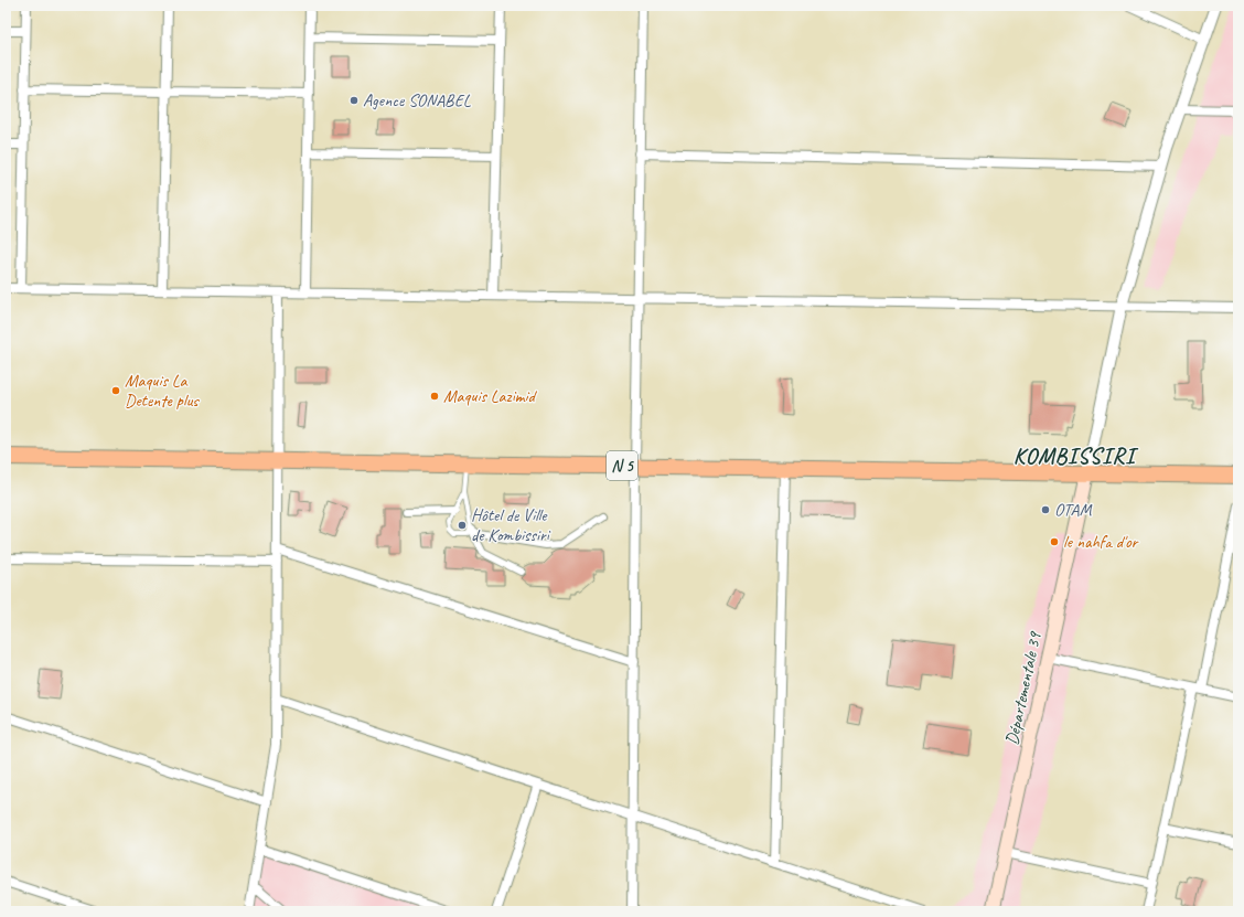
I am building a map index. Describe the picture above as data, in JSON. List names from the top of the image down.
{
  "streets": {
    "highway": ["N 5"],
    "main road": ["Départementale 39"]
  },
  "crossings": [
    ["N 5", "Départementale 39"]
  ],
  "districts": ["KOMBISSIRI"],
  "places": [
    "Agence SONABEL",
    "Maquis La Detente plus",
    "Maquis Lazimid",
    "OTAM",
    "Hôtel de Ville de Kombissiri",
    "le nahfa d'or"
  ]
}
